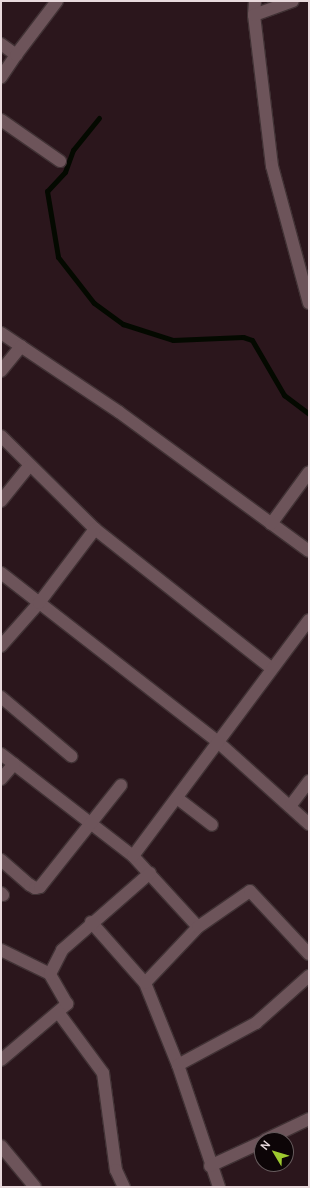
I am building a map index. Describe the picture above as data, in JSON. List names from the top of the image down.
{
  "north": "top left"
}
